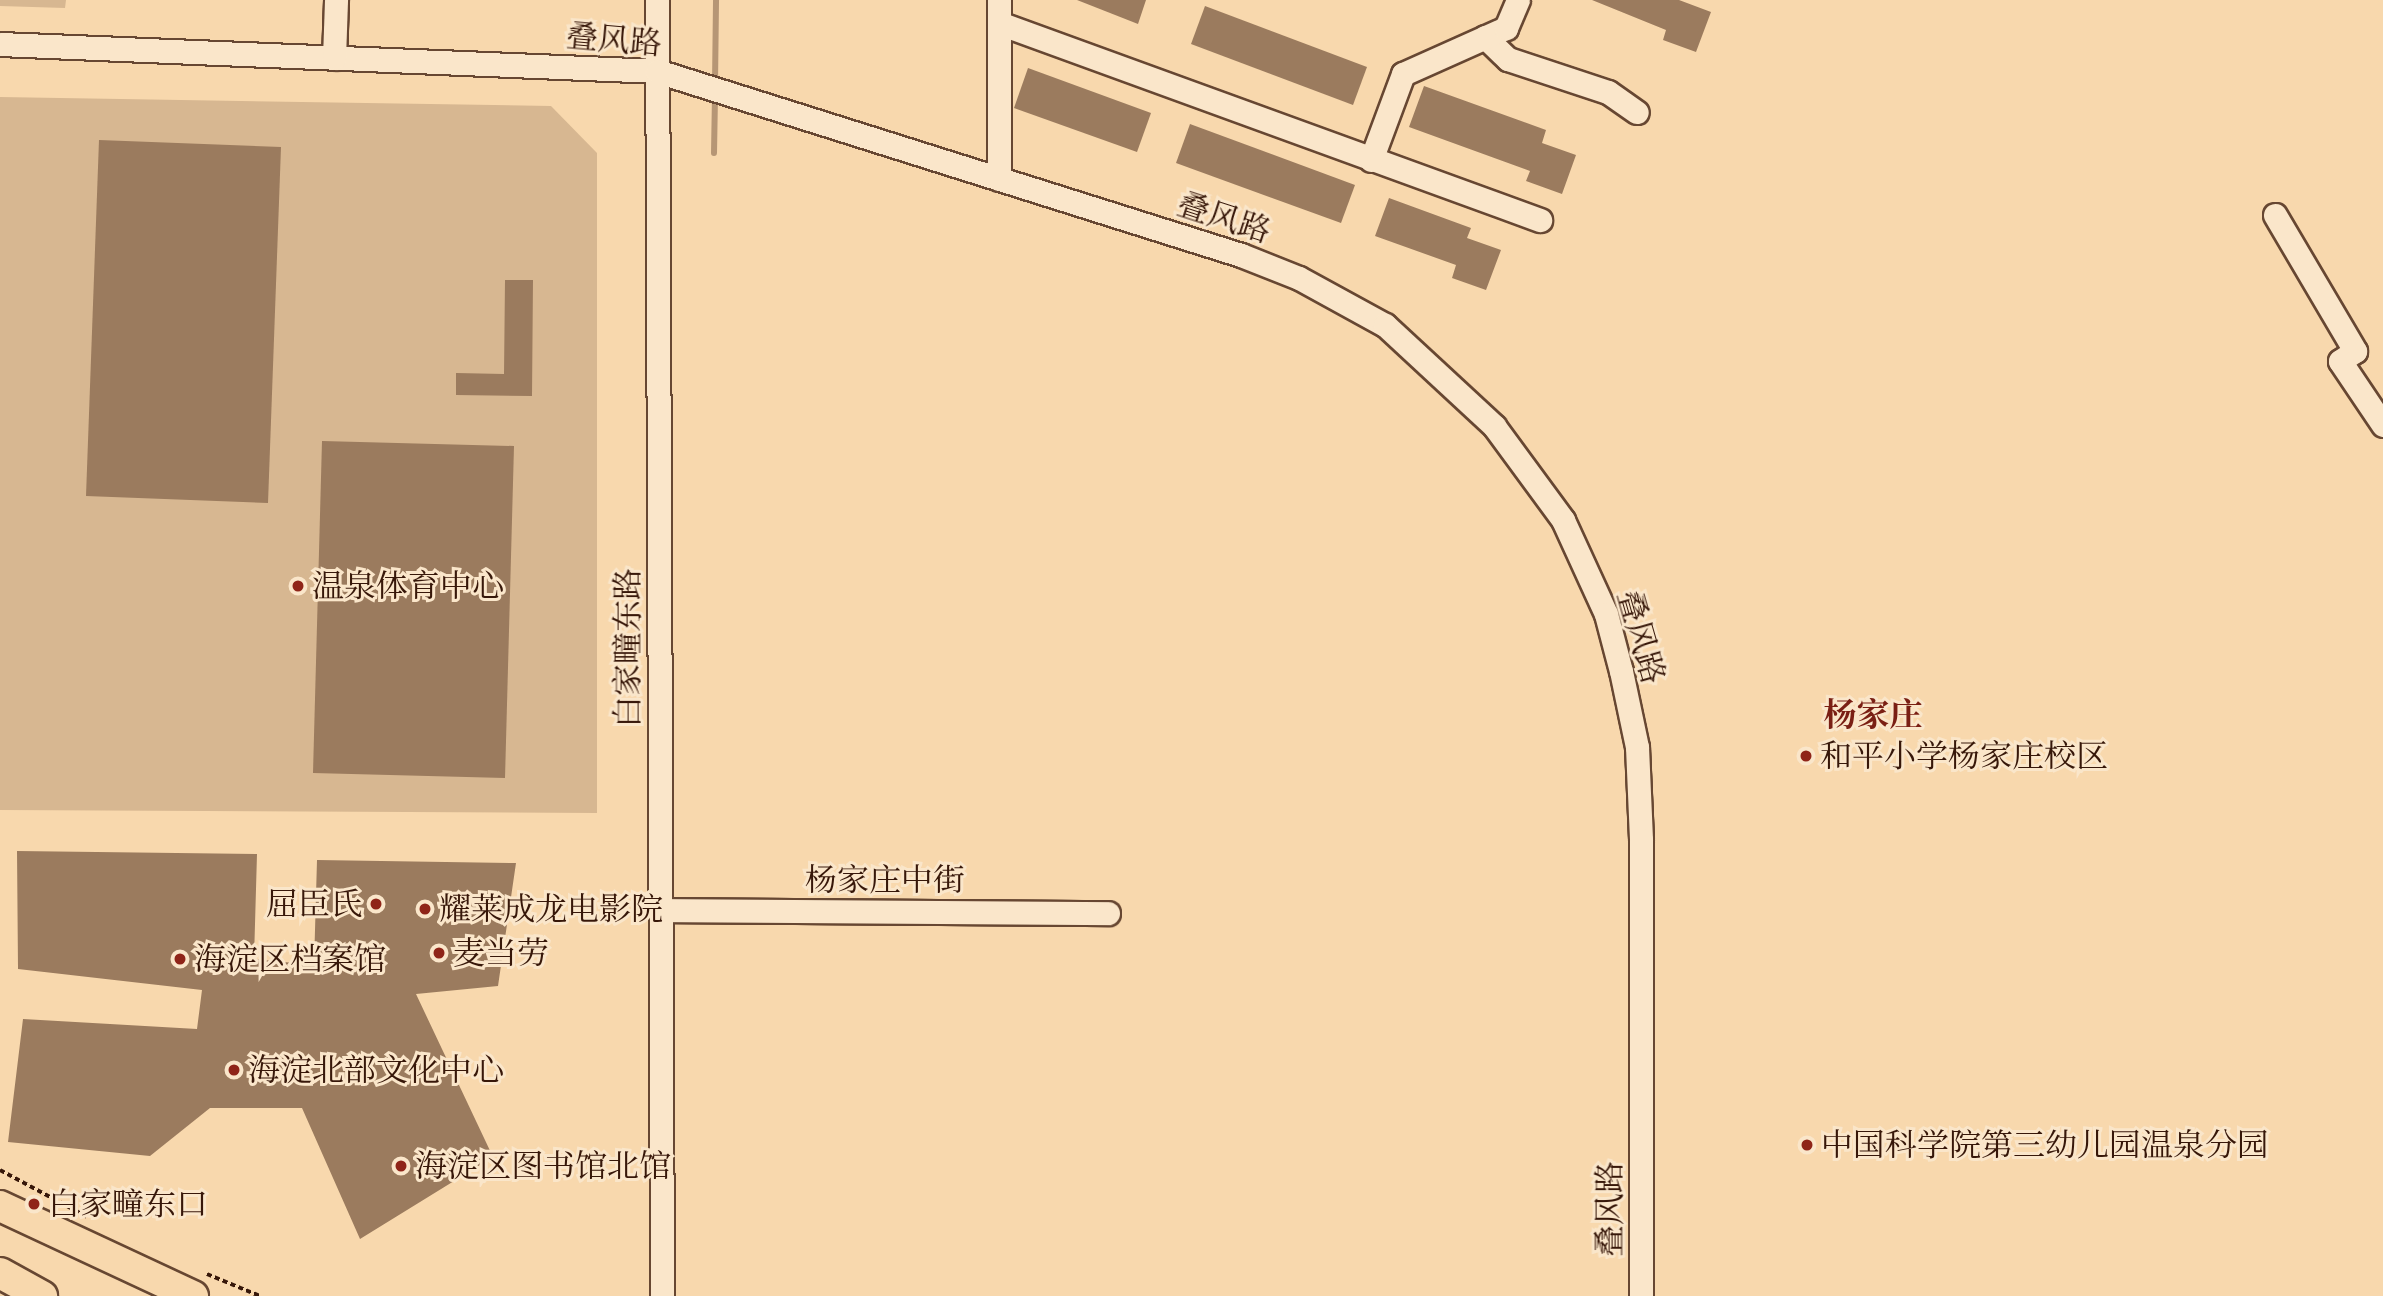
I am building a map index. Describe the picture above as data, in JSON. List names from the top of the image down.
{
  "streets": {
    "street": ["叠风路", "白家疃东路", "杨家庄中街"]
  },
  "crossings": [
    ["叠风路", "白家疃东路"],
    ["白家疃东路", "杨家庄中街"]
  ],
  "districts": ["杨家庄"],
  "places": [
    "温泉体育中心",
    "和平小学杨家庄校区",
    "屈臣氏",
    "耀莱成龙电影院",
    "麦当劳",
    "海淀区档案馆",
    "海淀北部文化中心",
    "中国科学院第三幼儿园温泉分园",
    "海淀区图书馆北馆",
    "白家疃东口"
  ]
}
